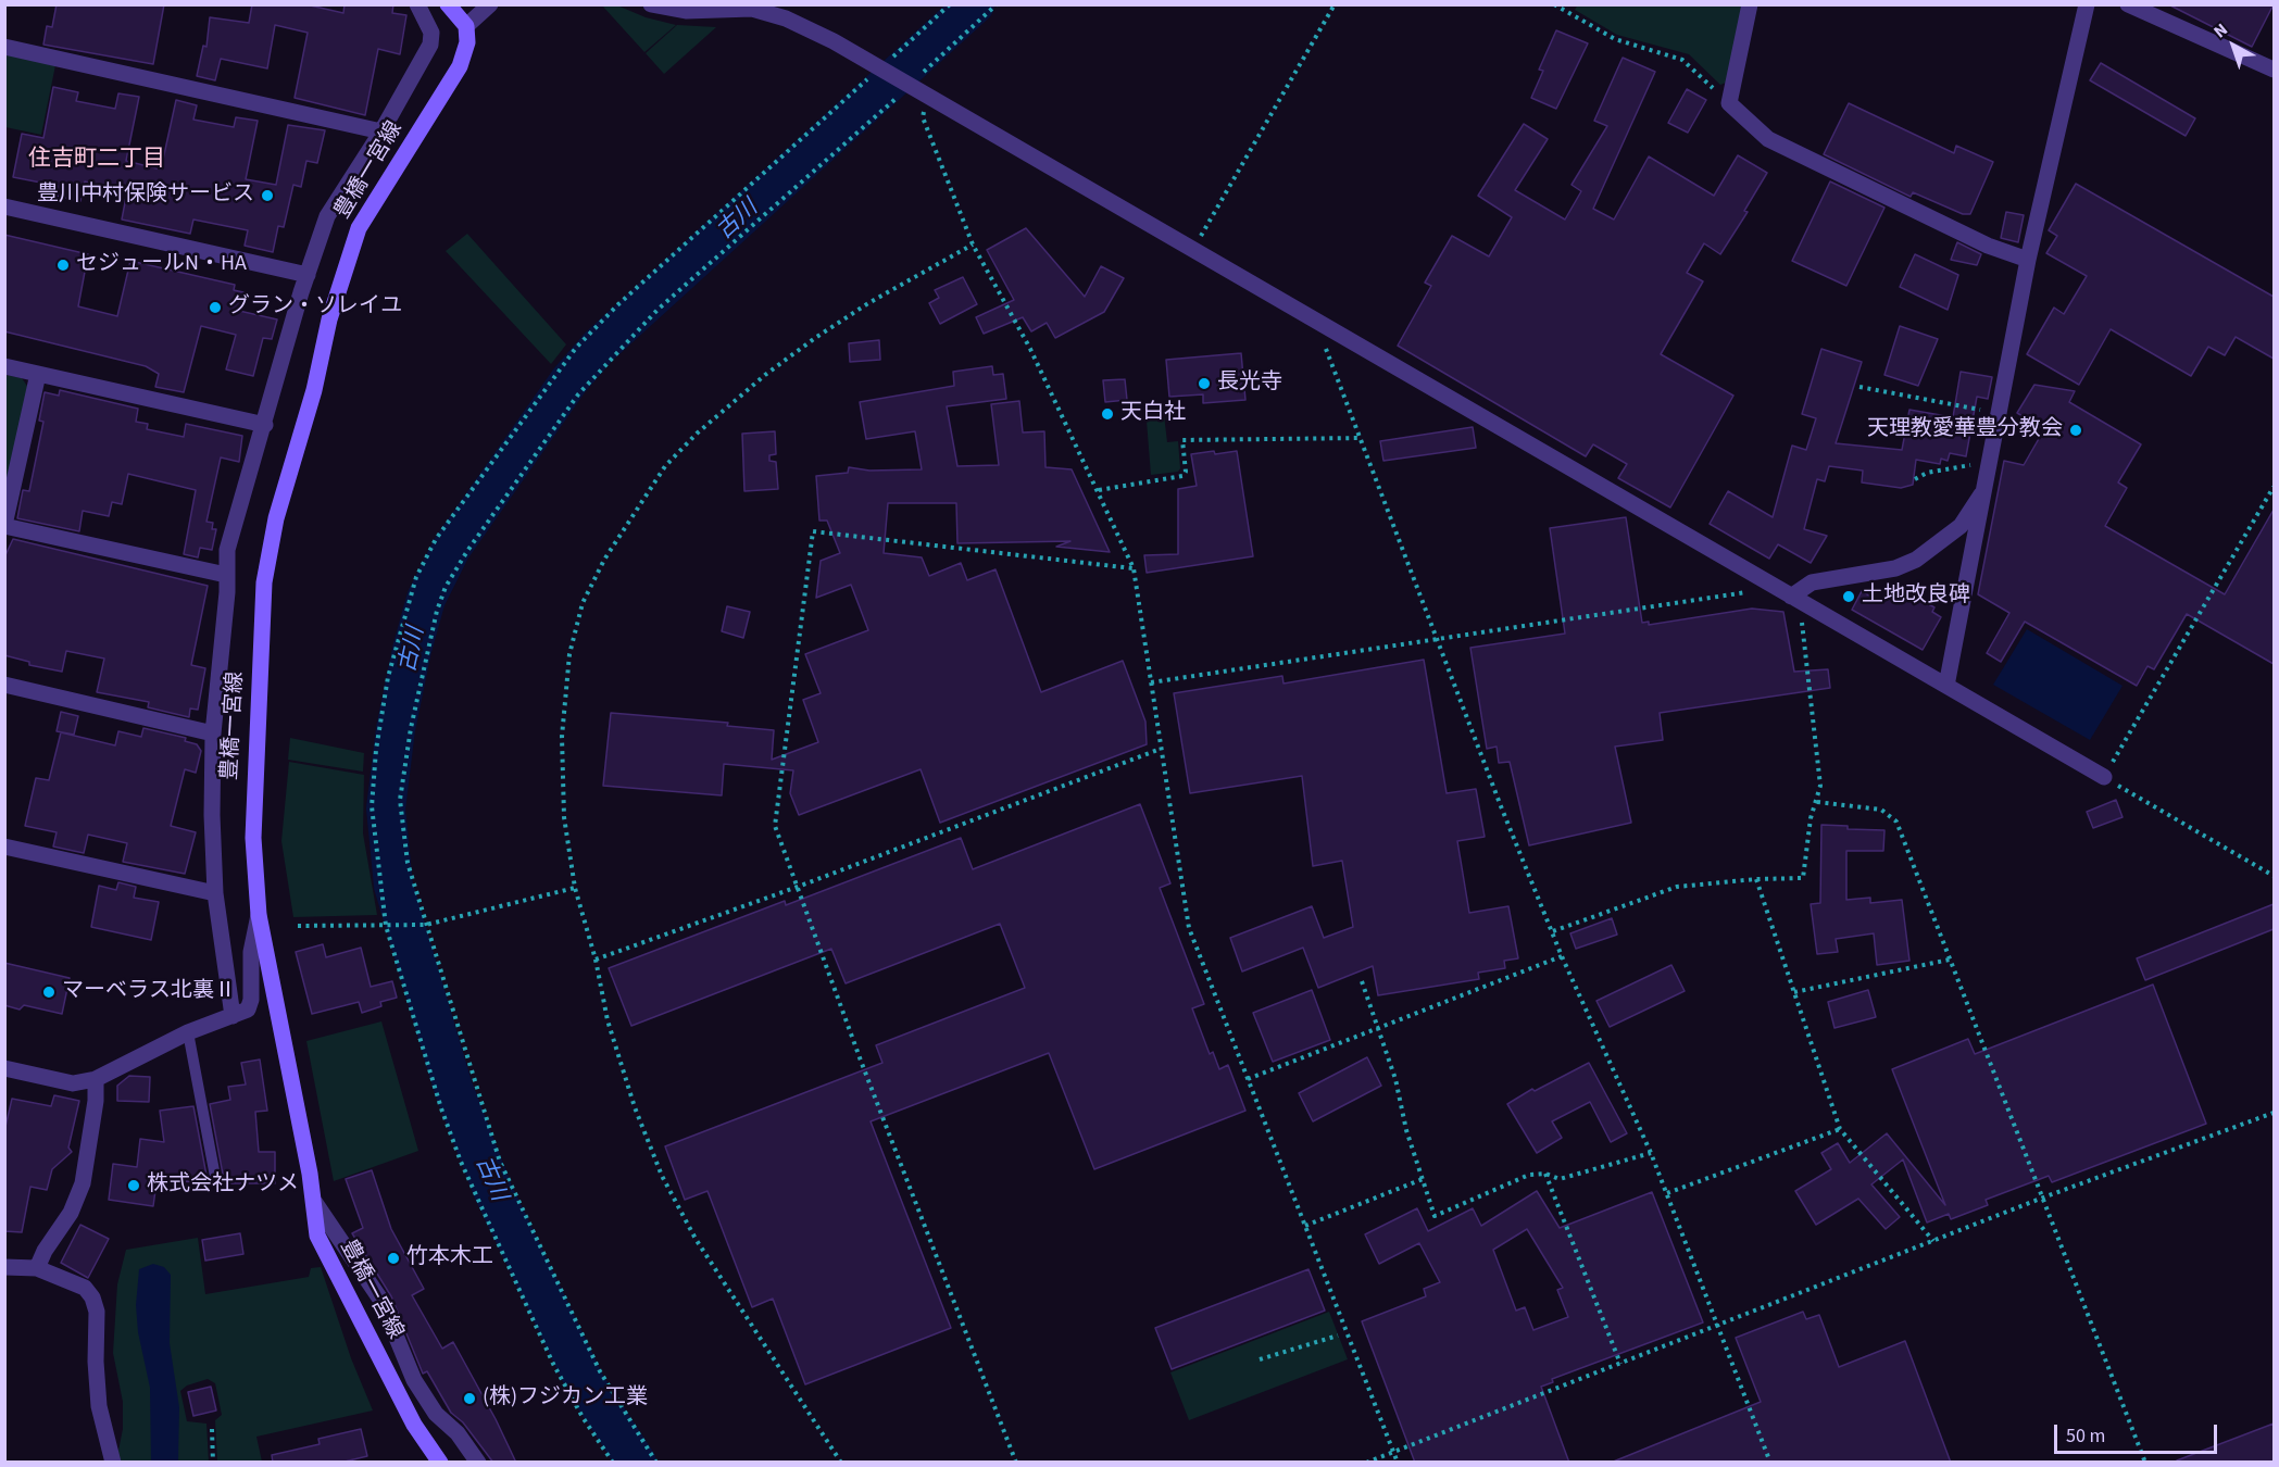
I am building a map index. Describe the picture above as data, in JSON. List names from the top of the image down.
{
  "streets": {
    "main road": ["豊橋一宮線"]
  },
  "districts": ["住吉町二丁目"],
  "water": ["古川"],
  "places": [
    "豊川中村保険サービス",
    "セジュールN・HA",
    "グラン・ソレイユ",
    "長光寺",
    "天白社",
    "天理教愛華豊分教会",
    "土地改良碑",
    "マーベラス北裏Ⅱ",
    "株式会社ナツメ",
    "竹本木工",
    "(株)フジカン工業"
  ],
  "scale_bar": "50 m",
  "north": "top left"
}
